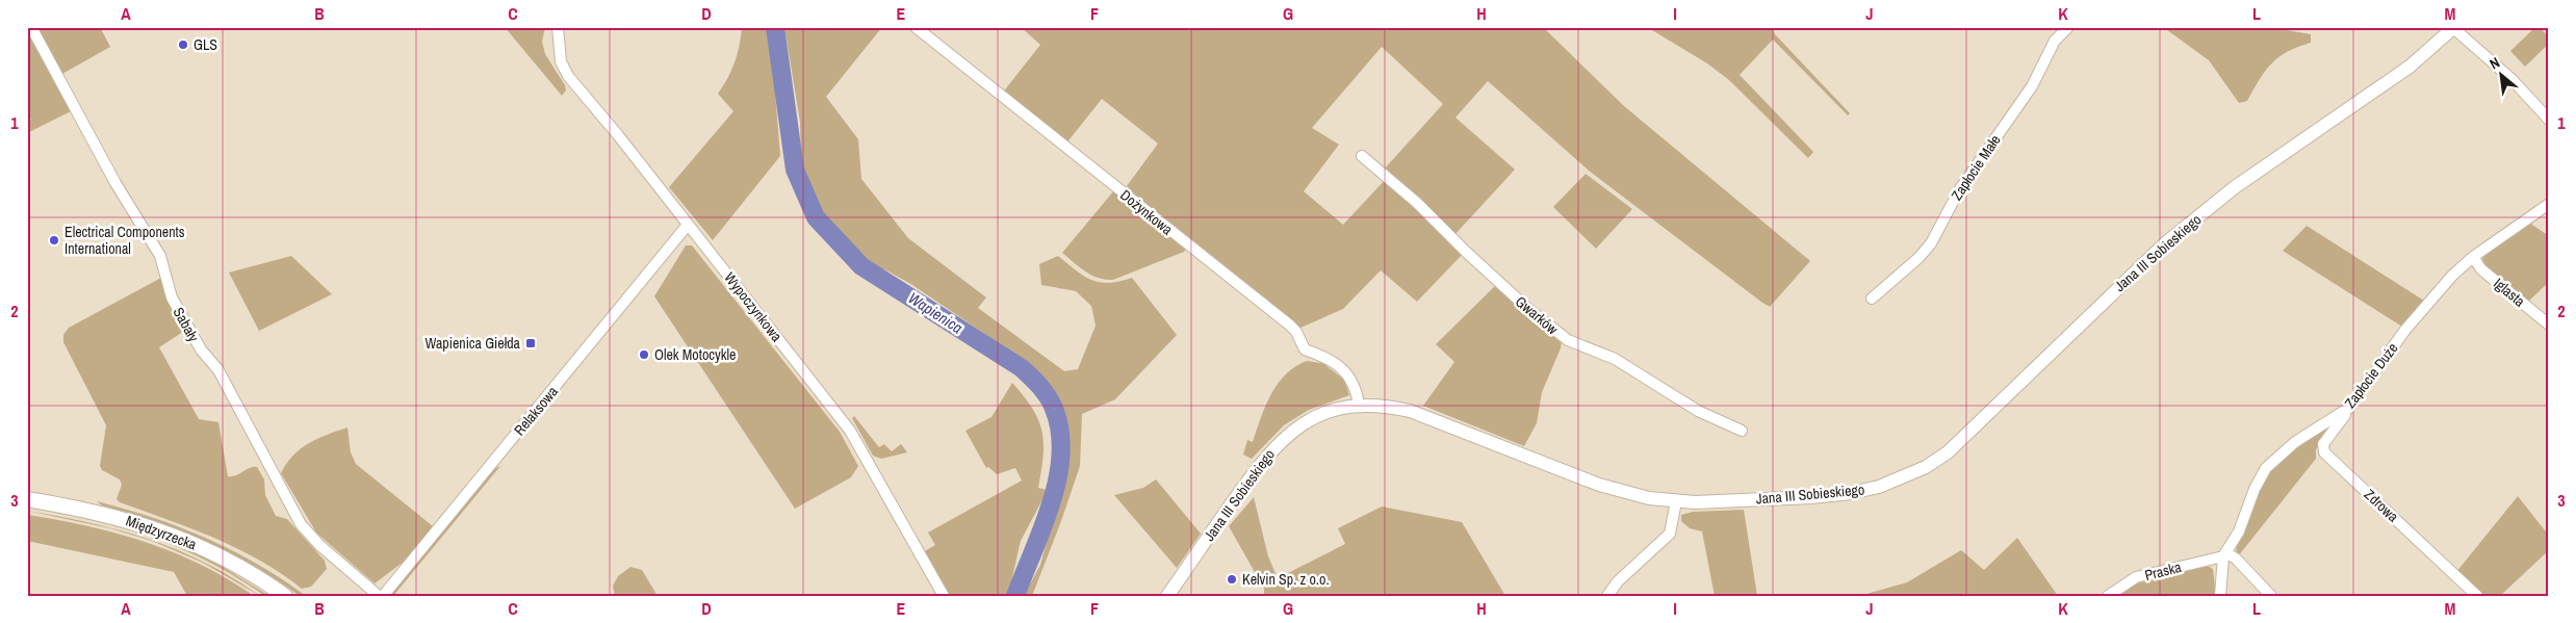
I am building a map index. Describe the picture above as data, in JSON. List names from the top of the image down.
{
  "streets": {
    "main road": ["Międzyrzecka"],
    "street": [
      "Zapłocie Małe",
      "Dożynkowa",
      "Jana III Sobieskiego",
      "Iglasta",
      "Wypoczynkowa",
      "Gwarków",
      "Sabały",
      "Zapłocie Duże",
      "Relaksowa",
      "Zdrowa",
      "Praska"
    ]
  },
  "crossings": [
    ["Dożynkowa", "Jana III Sobieskiego"],
    ["Iglasta", "Zapłocie Duże"],
    ["Wypoczynkowa", "Relaksowa"],
    ["Zapłocie Duże", "Zdrowa"],
    ["Zapłocie Duże", "Praska"]
  ],
  "water": ["Wapienica"],
  "places": {
    "other": [
      "GLS",
      "Electrical Components International",
      "Olek Motocykle",
      "Kelvin Sp. z o.o."
    ],
    "transit": ["Wapienica Giełda"]
  },
  "north": "top left",
  "grid": {
    "columns": [
      "A",
      "B",
      "C",
      "D",
      "E",
      "F",
      "G",
      "H",
      "I",
      "J",
      "K",
      "L",
      "M"
    ],
    "rows": ["1", "2", "3"]
  }
}
